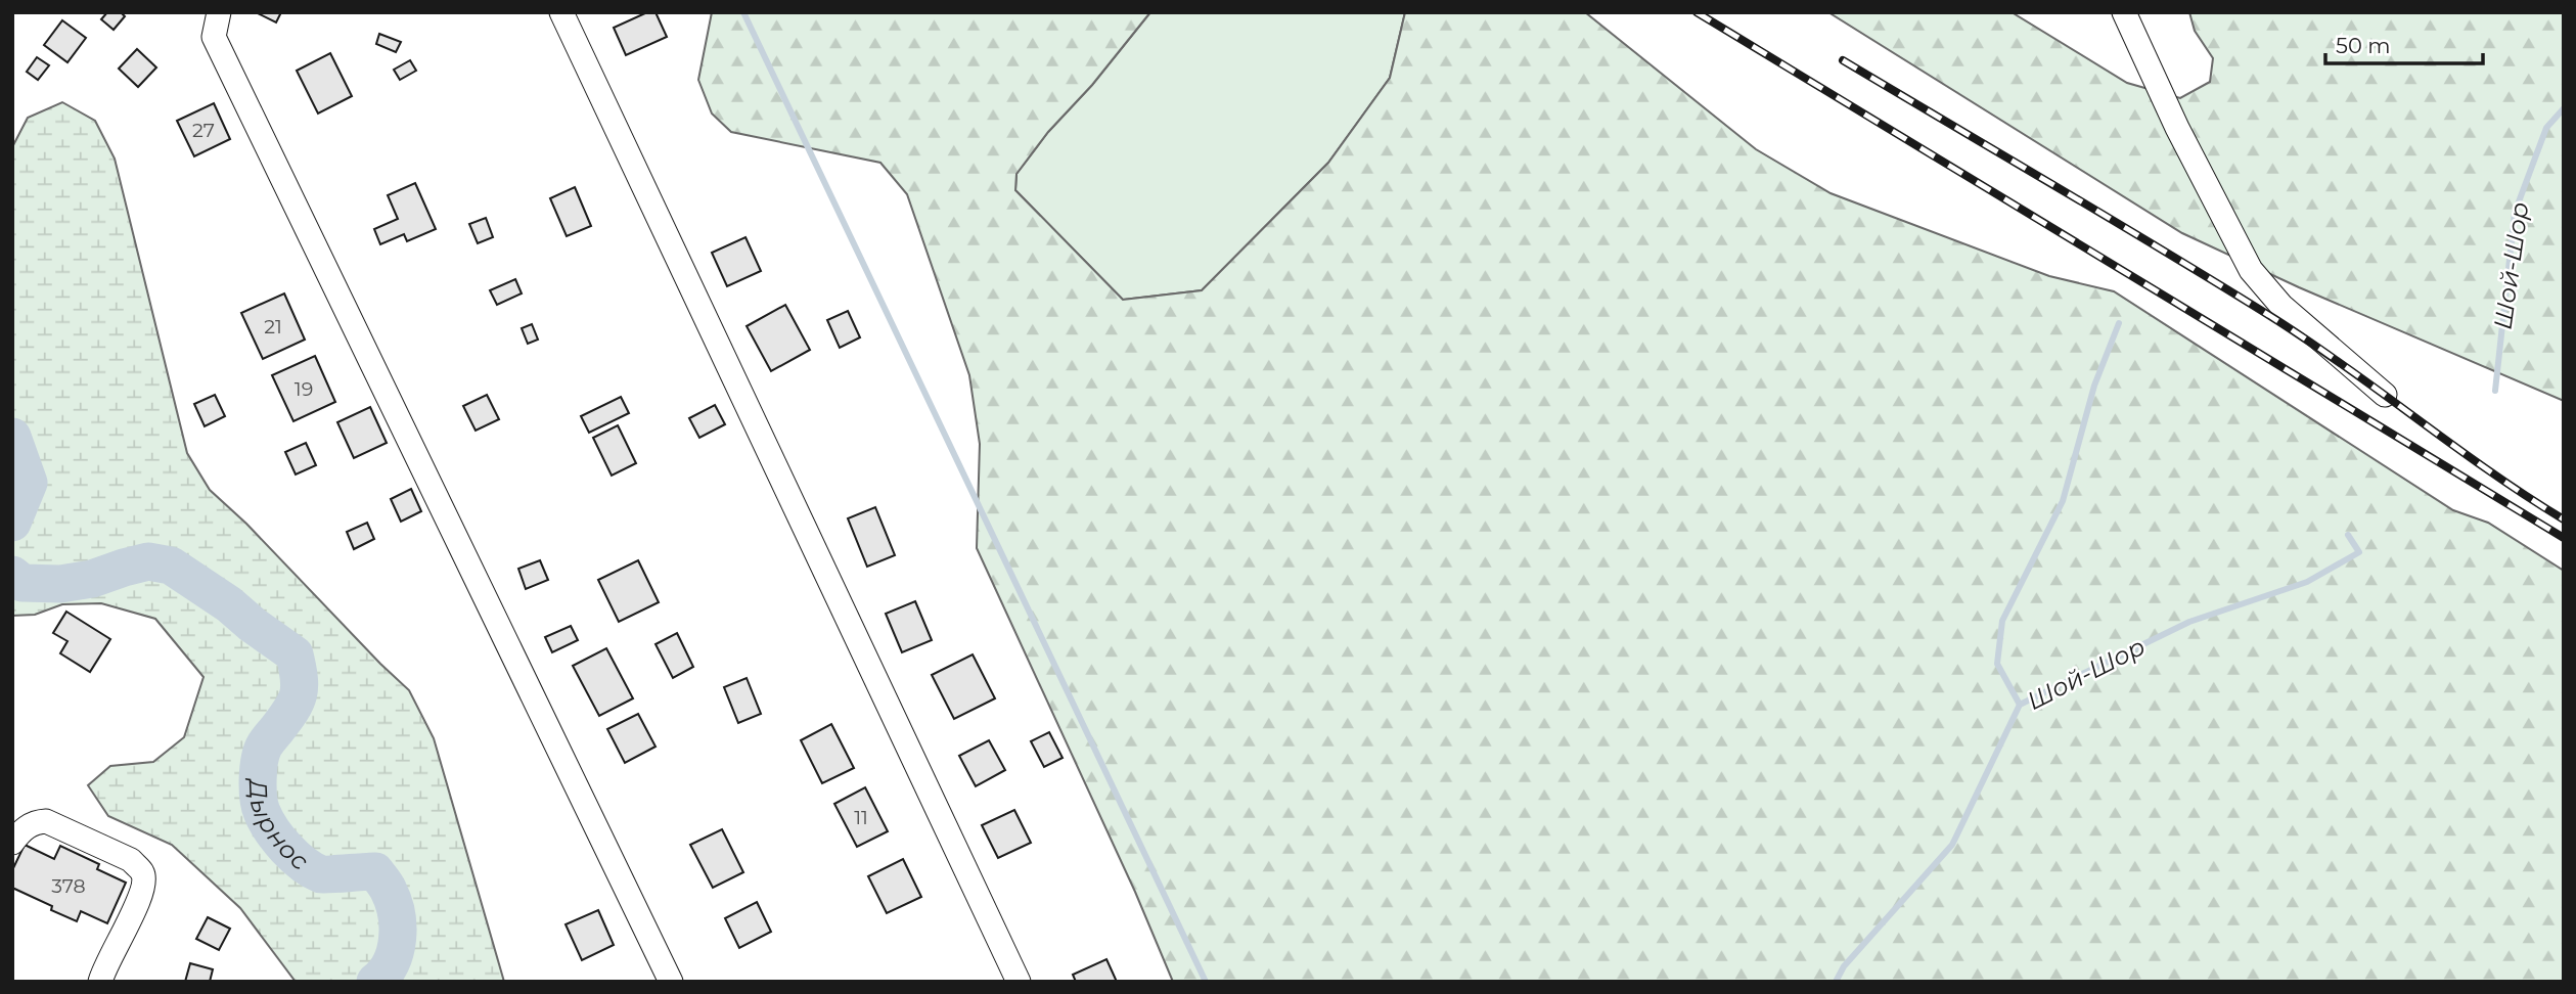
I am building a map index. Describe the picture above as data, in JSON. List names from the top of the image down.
{
  "water": ["Шой-Шор", "Дырнос"],
  "house_numbers": [
    "27",
    "21",
    "19",
    "11",
    "378"
  ],
  "scale_bar": "50 m"
}
